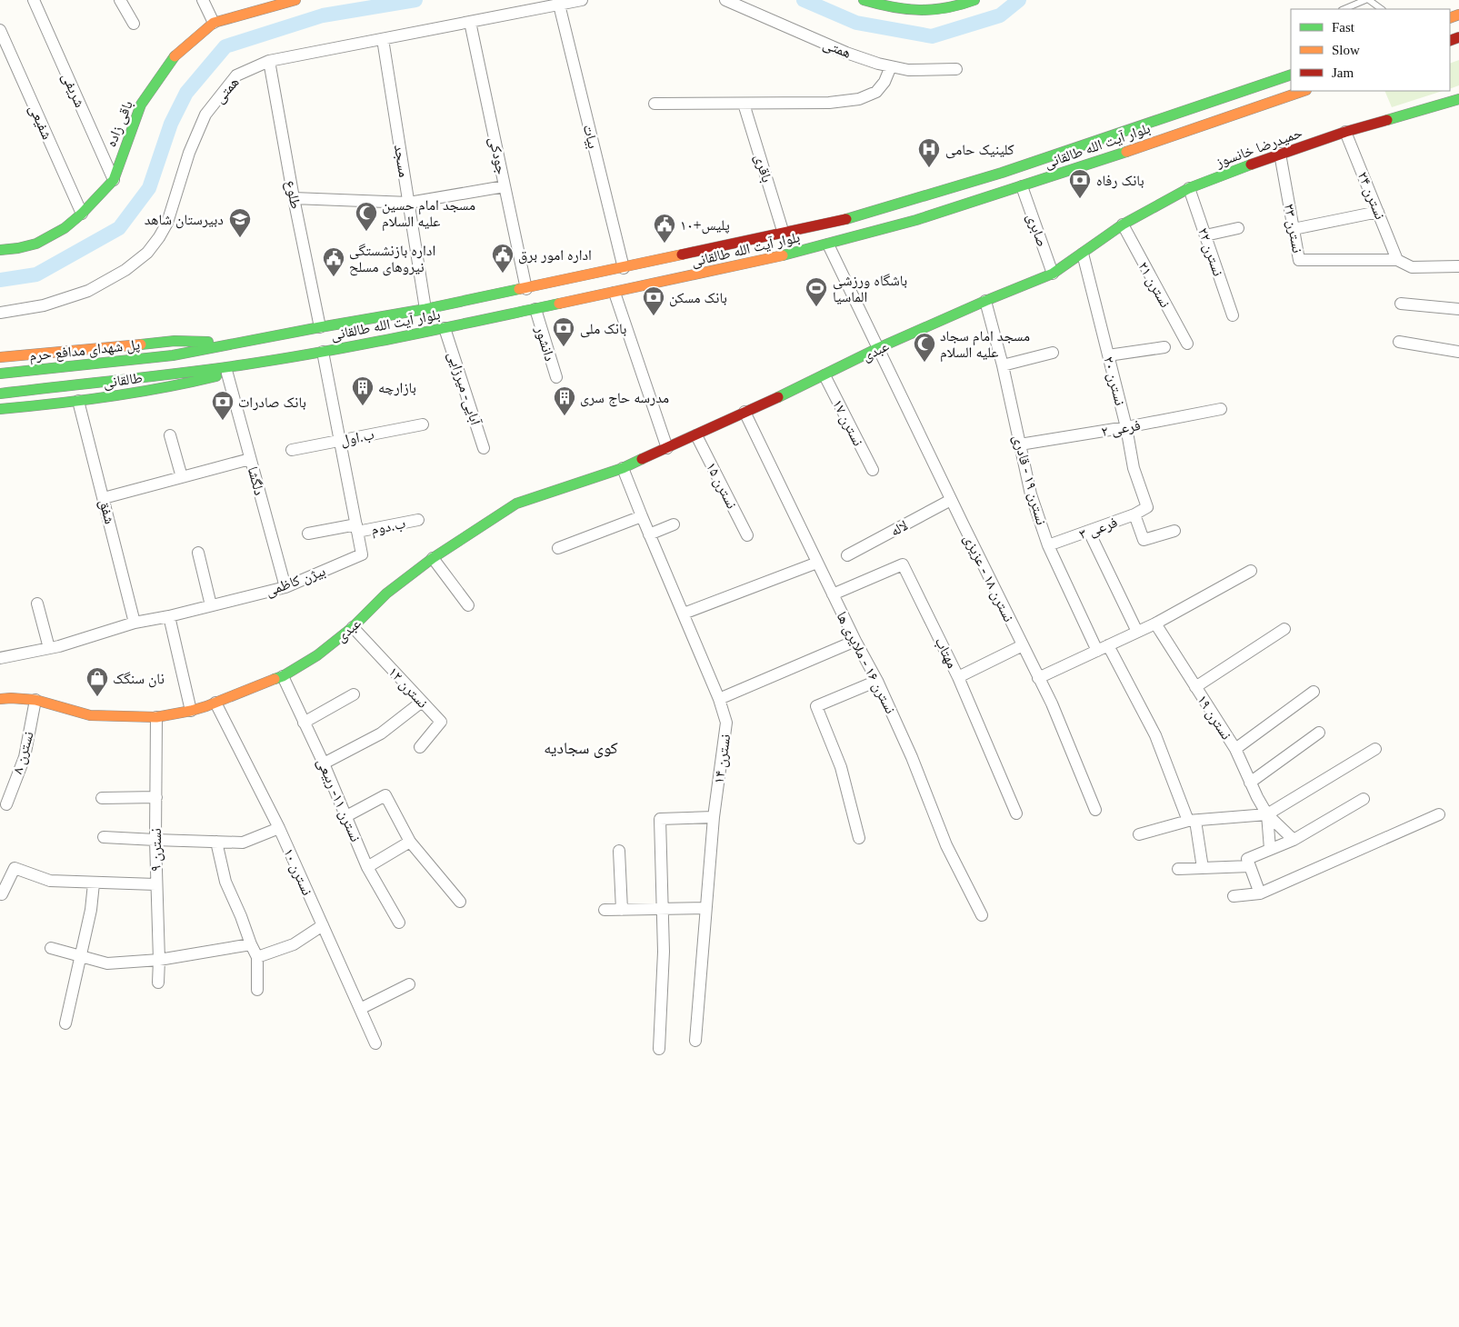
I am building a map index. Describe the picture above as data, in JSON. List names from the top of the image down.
{
  "streets": {
    "main road": [
      "باقی زاده",
      "بلوار آیت الله طالقانی",
      "حمیدرضا خانسوز",
      "پل شهدای مدافع حرم",
      "عبدی",
      "طالقانی"
    ],
    "street": [
      "همتی",
      "شریفی",
      "شفیعی",
      "بیات",
      "جودکی",
      "مسجد",
      "باقری",
      "طلوع",
      "نسترن ۲۴",
      "نسترن ۲۳",
      "صابری",
      "نسترن ۲۲",
      "نسترن ۲۱",
      "دانشور",
      "نسترن ۲۰",
      "آبایی- میرزایی",
      "نسترن ۱۷",
      "فرعی ۲",
      "ب.اول",
      "نسترن ۱۹ - قادری",
      "دلگشا",
      "نسترن ۱۵",
      "شفق",
      "ب.دوم",
      "لاله",
      "فرعی ۳",
      "نسترن ۱۸ - عزیزی",
      "بیژن کاظمی",
      "مهتاب",
      "نسترن ۱۶ - ملایری ها",
      "نسترن ۱۲",
      "نسترن ۱۹",
      "نسترن ۸",
      "نسترن ۱۴",
      "نسترن ۱۱- ربیعی",
      "نسترن ۹",
      "نسترن ۱۰"
    ]
  },
  "crossings": [
    ["همتی", "بیات"],
    ["همتی", "جودکی"],
    ["همتی", "مسجد"],
    ["همتی", "طلوع"],
    ["شریفی", "باقی زاده"],
    ["شفیعی", "باقی زاده"],
    ["بیات", "بلوار آیت الله طالقانی"],
    ["بلوار آیت الله طالقانی", "جودکی"],
    ["بلوار آیت الله طالقانی", "مسجد"],
    ["بلوار آیت الله طالقانی", "باقری"],
    ["بلوار آیت الله طالقانی", "طلوع"],
    ["بلوار آیت الله طالقانی", "صابری"],
    ["بلوار آیت الله طالقانی", "دانشور"],
    ["بلوار آیت الله طالقانی", "پل شهدای مدافع حرم"],
    ["بلوار آیت الله طالقانی", "طالقانی"],
    ["بلوار آیت الله طالقانی", "آبایی- میرزایی"],
    ["بلوار آیت الله طالقانی", "نسترن ۱۸ - عزیزی"],
    ["بلوار آیت الله طالقانی", "بیژن کاظمی"],
    ["حمیدرضا خانسوز", "نسترن ۲۴"],
    ["حمیدرضا خانسوز", "نسترن ۲۳"],
    ["حمیدرضا خانسوز", "نسترن ۲۲"],
    ["حمیدرضا خانسوز", "نسترن ۲۱"],
    ["حمیدرضا خانسوز", "عبدی"],
    ["حمیدرضا خانسوز", "نسترن ۲۰"],
    ["نسترن ۲۴", "نسترن ۲۳"],
    ["صابری", "عبدی"],
    ["عبدی", "نسترن ۲۰"],
    ["عبدی", "نسترن ۱۷"],
    ["عبدی", "نسترن ۱۹ - قادری"],
    ["عبدی", "نسترن ۱۵"],
    ["عبدی", "نسترن ۱۸ - عزیزی"],
    ["عبدی", "نسترن ۱۶ - ملایری ها"],
    ["عبدی", "نسترن ۱۲"],
    ["عبدی", "نسترن ۸"],
    ["عبدی", "نسترن ۱۴"],
    ["عبدی", "نسترن ۱۱- ربیعی"],
    ["عبدی", "نسترن ۹"],
    ["عبدی", "نسترن ۱۰"],
    ["طالقانی", "دلگشا"],
    ["طالقانی", "شفق"],
    ["نسترن ۲۰", "فرعی ۲"],
    ["نسترن ۲۰", "فرعی ۳"],
    ["فرعی ۲", "نسترن ۱۹ - قادری"],
    ["ب.اول", "بیژن کاظمی"],
    ["نسترن ۱۹ - قادری", "فرعی ۳"],
    ["دلگشا", "بیژن کاظمی"],
    ["شفق", "بیژن کاظمی"],
    ["ب.دوم", "بیژن کاظمی"],
    ["لاله", "نسترن ۱۸ - عزیزی"],
    ["مهتاب", "نسترن ۱۶ - ملایری ها"]
  ],
  "districts": ["کوی سجادیه"],
  "places": {
    "hospital": ["کلینیک حامی"],
    "bank": [
      "بانک رفاه",
      "بانک مسکن",
      "بانک ملی",
      "بانک صادرات"
    ],
    "mosque": ["مسجد امام حسین علیه السلام", "مسجد امام سجاد علیه السلام"],
    "school or university": ["دبیرستان شاهد"],
    "public building": ["پلیس+۱۰", "اداره امور برق", "اداره بازنشستگی نیروهای مسلح"],
    "sports": ["باشگاه ورزشی الماسیا"],
    "building": ["بازارچه", "مدرسه حاج سری"],
    "shop": ["نان سنگک"]
  },
  "legend": ["Fast", "Slow", "Jam"]
}
